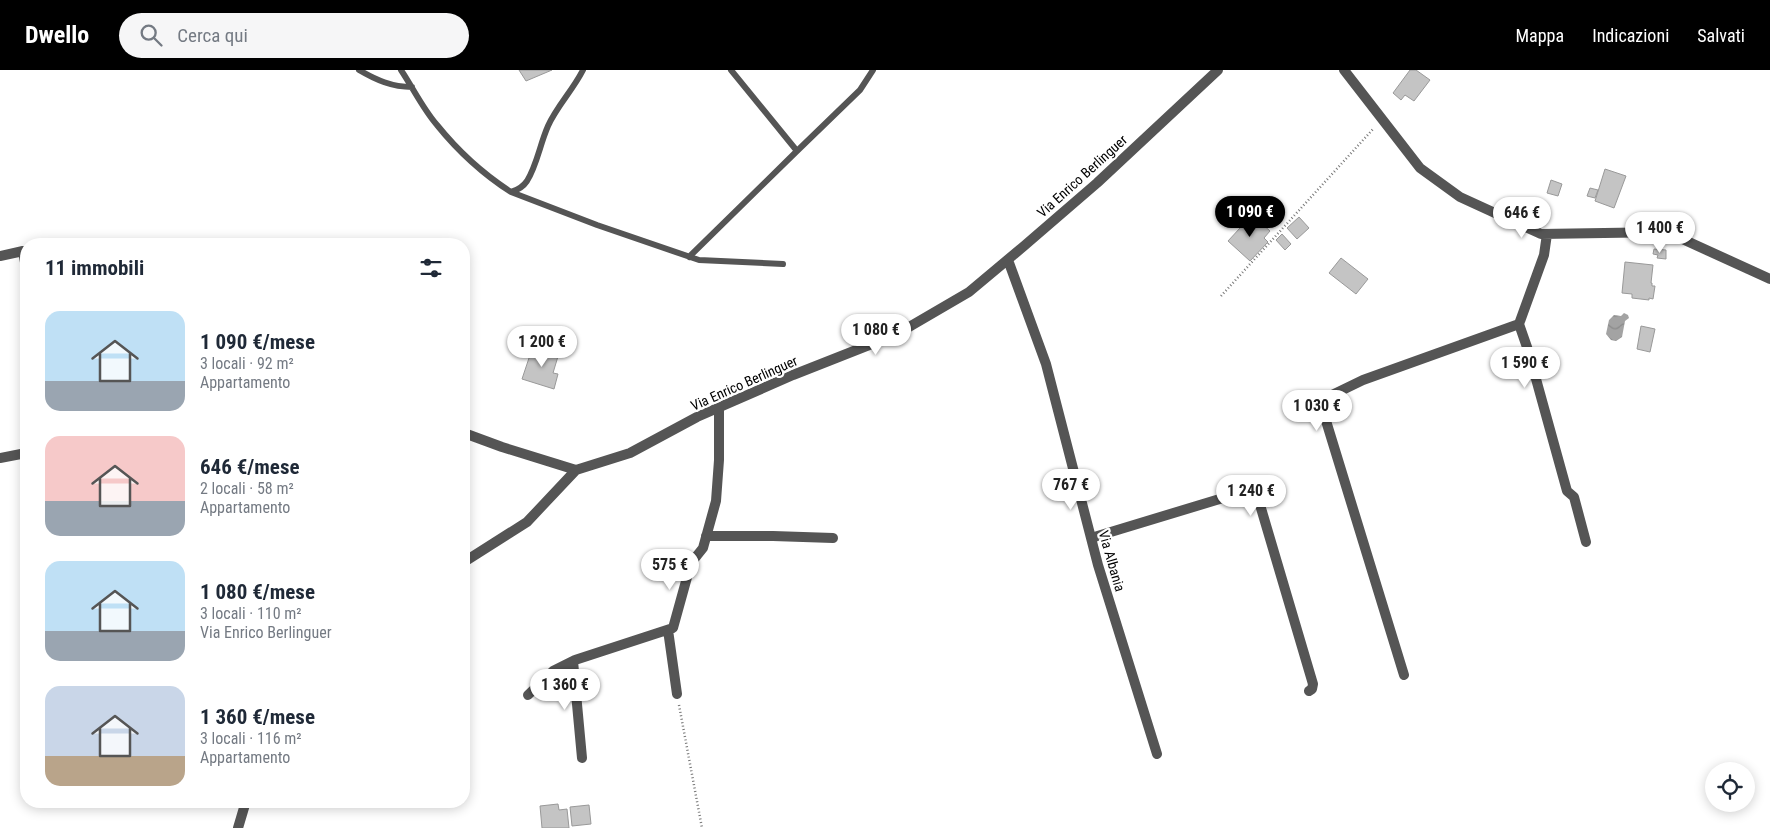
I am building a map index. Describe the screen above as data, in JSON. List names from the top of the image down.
{
  "streets": {
    "street": ["Via Enrico Berlinguer", "Via Albania"]
  },
  "crossings": [
    ["Via Enrico Berlinguer", "Via Albania"]
  ],
  "page": {
    "header": "Dwello",
    "search": "Cerca qui",
    "nav": ["Mappa", "Indicazioni", "Salvati"],
    "price": [
      "1 090 €",
      "646 €",
      "1 400 €",
      "1 080 €",
      "1 200 €",
      "1 590 €",
      "1 030 €",
      "767 €",
      "1 240 €",
      "575 €",
      "1 360 €"
    ],
    "heading": "11 immobili",
    "list": [
      {
        "name": "1 090 €/mese",
        "note": "3 locali · 92 m² · Appartamento"
      },
      {
        "name": "646 €/mese",
        "note": "2 locali · 58 m² · Appartamento"
      },
      {
        "name": "1 080 €/mese",
        "note": "3 locali · 110 m² · Via Enrico Berlinguer"
      },
      {
        "name": "1 360 €/mese",
        "note": "3 locali · 116 m² · Appartamento"
      }
    ]
  }
}
